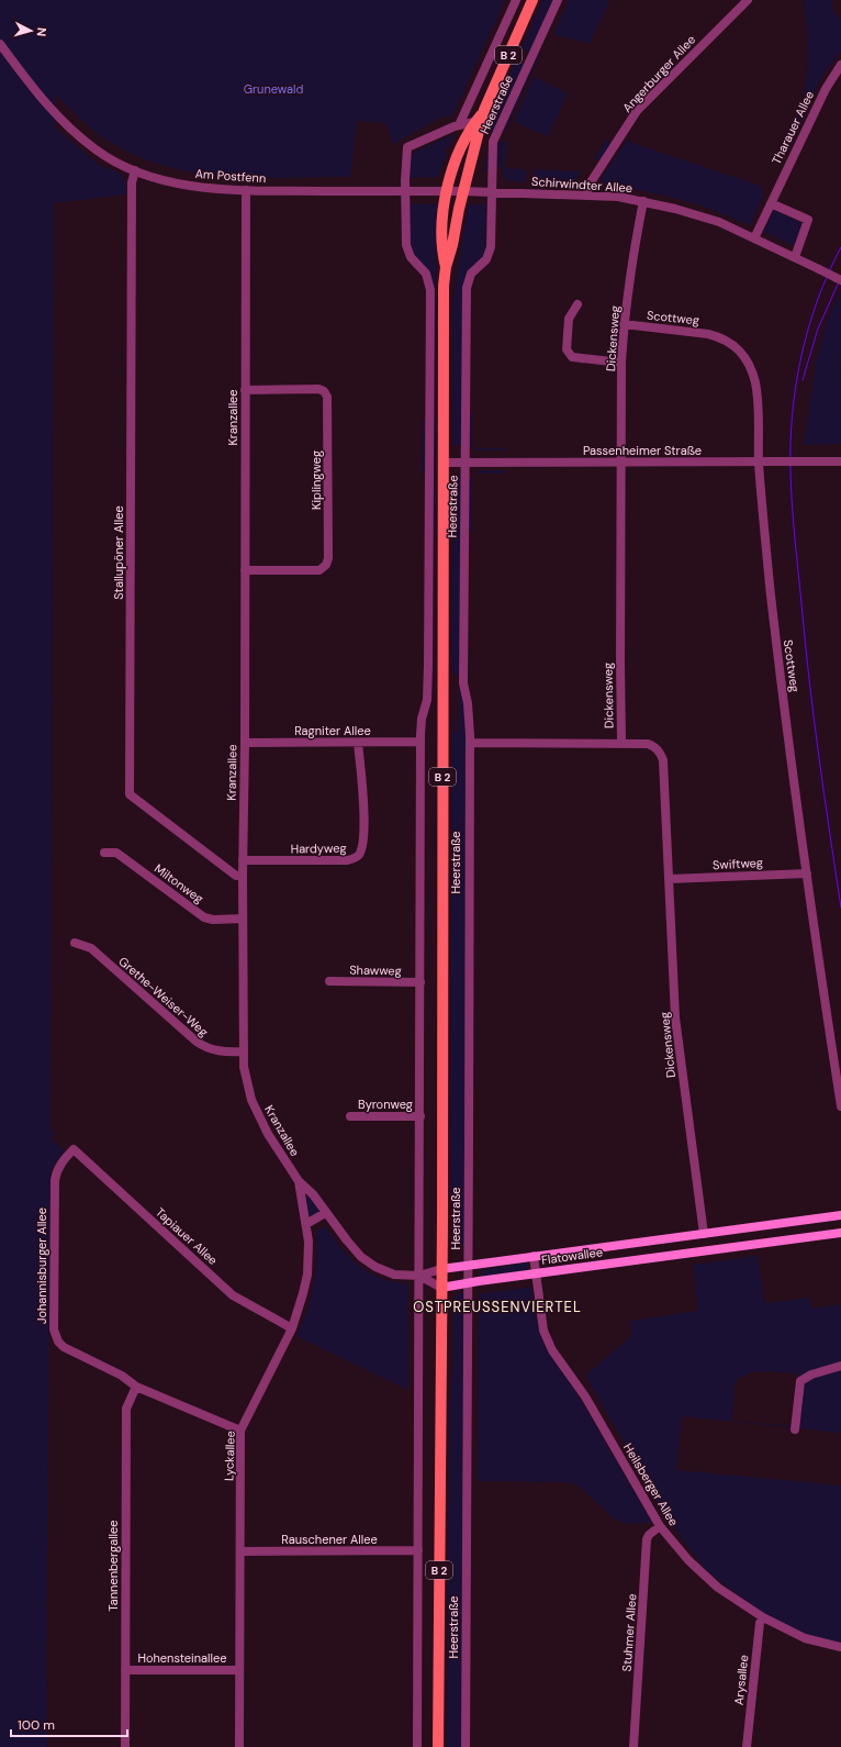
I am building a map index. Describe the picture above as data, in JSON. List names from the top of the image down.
{
  "streets": {
    "main road": ["B 2", "Heerstraße", "Flatowallee"],
    "street": [
      "Angerburger Allee",
      "Tharauer Allee",
      "Am Postfenn",
      "Schirwindter Allee",
      "Scottweg",
      "Dickensweg",
      "Kranzallee",
      "Passenheimer Straße",
      "Kiplingweg",
      "Stallupöner Allee",
      "Ragniter Allee",
      "Hardyweg",
      "Swiftweg",
      "Miltonweg",
      "Shawweg",
      "Grethe-Weiser-Weg",
      "Byronweg",
      "Tapiauer Allee",
      "Johannisburger Allee",
      "Lyckallee",
      "Heilsberger Allee",
      "Rauschener Allee",
      "Tannenbergallee",
      "Stuhmer Allee",
      "Hohensteinallee",
      "Arysallee"
    ]
  },
  "crossings": [
    ["Angerburger Allee", "Schirwindter Allee"],
    ["Heerstraße", "Am Postfenn"],
    ["Heerstraße", "Schirwindter Allee"],
    ["Heerstraße", "Kranzallee"],
    ["Heerstraße", "Passenheimer Straße"],
    ["Heerstraße", "Ragniter Allee"],
    ["Heerstraße", "Shawweg"],
    ["Heerstraße", "Byronweg"],
    ["Heerstraße", "Flatowallee"],
    ["Heerstraße", "Rauschener Allee"],
    ["Tharauer Allee", "Schirwindter Allee"],
    ["Am Postfenn", "Schirwindter Allee"],
    ["Am Postfenn", "Kranzallee"],
    ["Am Postfenn", "Stallupöner Allee"],
    ["Schirwindter Allee", "Dickensweg"],
    ["Scottweg", "Dickensweg"],
    ["Scottweg", "Passenheimer Straße"],
    ["Scottweg", "Swiftweg"],
    ["Dickensweg", "Passenheimer Straße"],
    ["Dickensweg", "Swiftweg"],
    ["Dickensweg", "Flatowallee"],
    ["Kranzallee", "Kiplingweg"],
    ["Kranzallee", "Stallupöner Allee"],
    ["Kranzallee", "Ragniter Allee"],
    ["Kranzallee", "Hardyweg"],
    ["Kranzallee", "Miltonweg"],
    ["Kranzallee", "Grethe-Weiser-Weg"],
    ["Kranzallee", "Lyckallee"],
    ["Ragniter Allee", "Hardyweg"],
    ["Tapiauer Allee", "Johannisburger Allee"],
    ["Tapiauer Allee", "Lyckallee"],
    ["Flatowallee", "Heilsberger Allee"],
    ["Johannisburger Allee", "Lyckallee"],
    ["Johannisburger Allee", "Tannenbergallee"],
    ["Lyckallee", "Rauschener Allee"],
    ["Lyckallee", "Hohensteinallee"],
    ["Heilsberger Allee", "Stuhmer Allee"],
    ["Heilsberger Allee", "Arysallee"],
    ["Tannenbergallee", "Hohensteinallee"]
  ],
  "districts": ["OSTPREUSSENVIERTEL"],
  "parks": ["Grunewald"],
  "scale_bar": "100 m",
  "north": "right"
}
